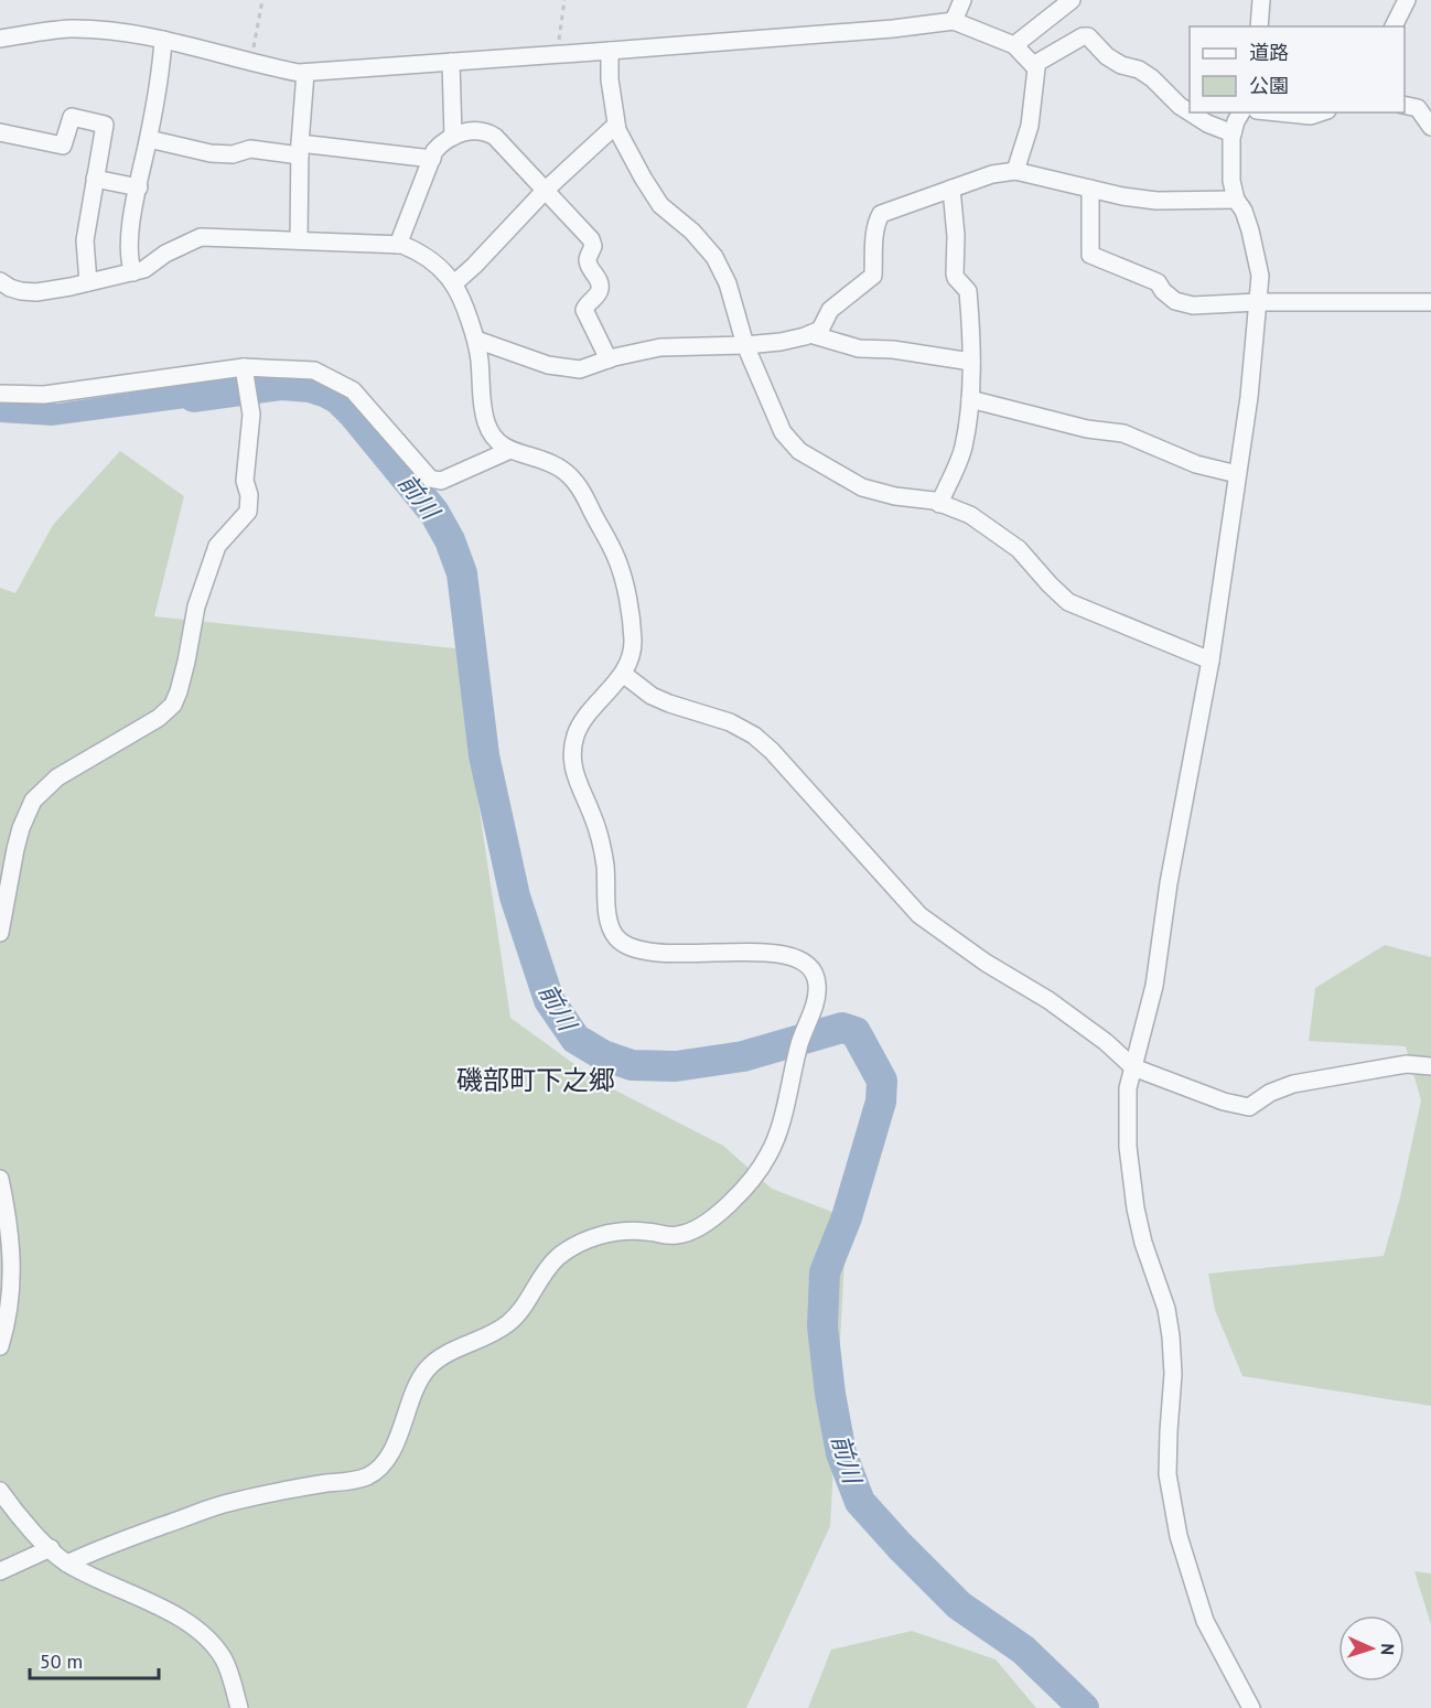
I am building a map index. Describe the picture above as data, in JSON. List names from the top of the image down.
{
  "districts": ["磯部町下之郷"],
  "water": ["前川"],
  "legend": ["道路", "公園"],
  "scale_bar": "50 m",
  "north": "right"
}
